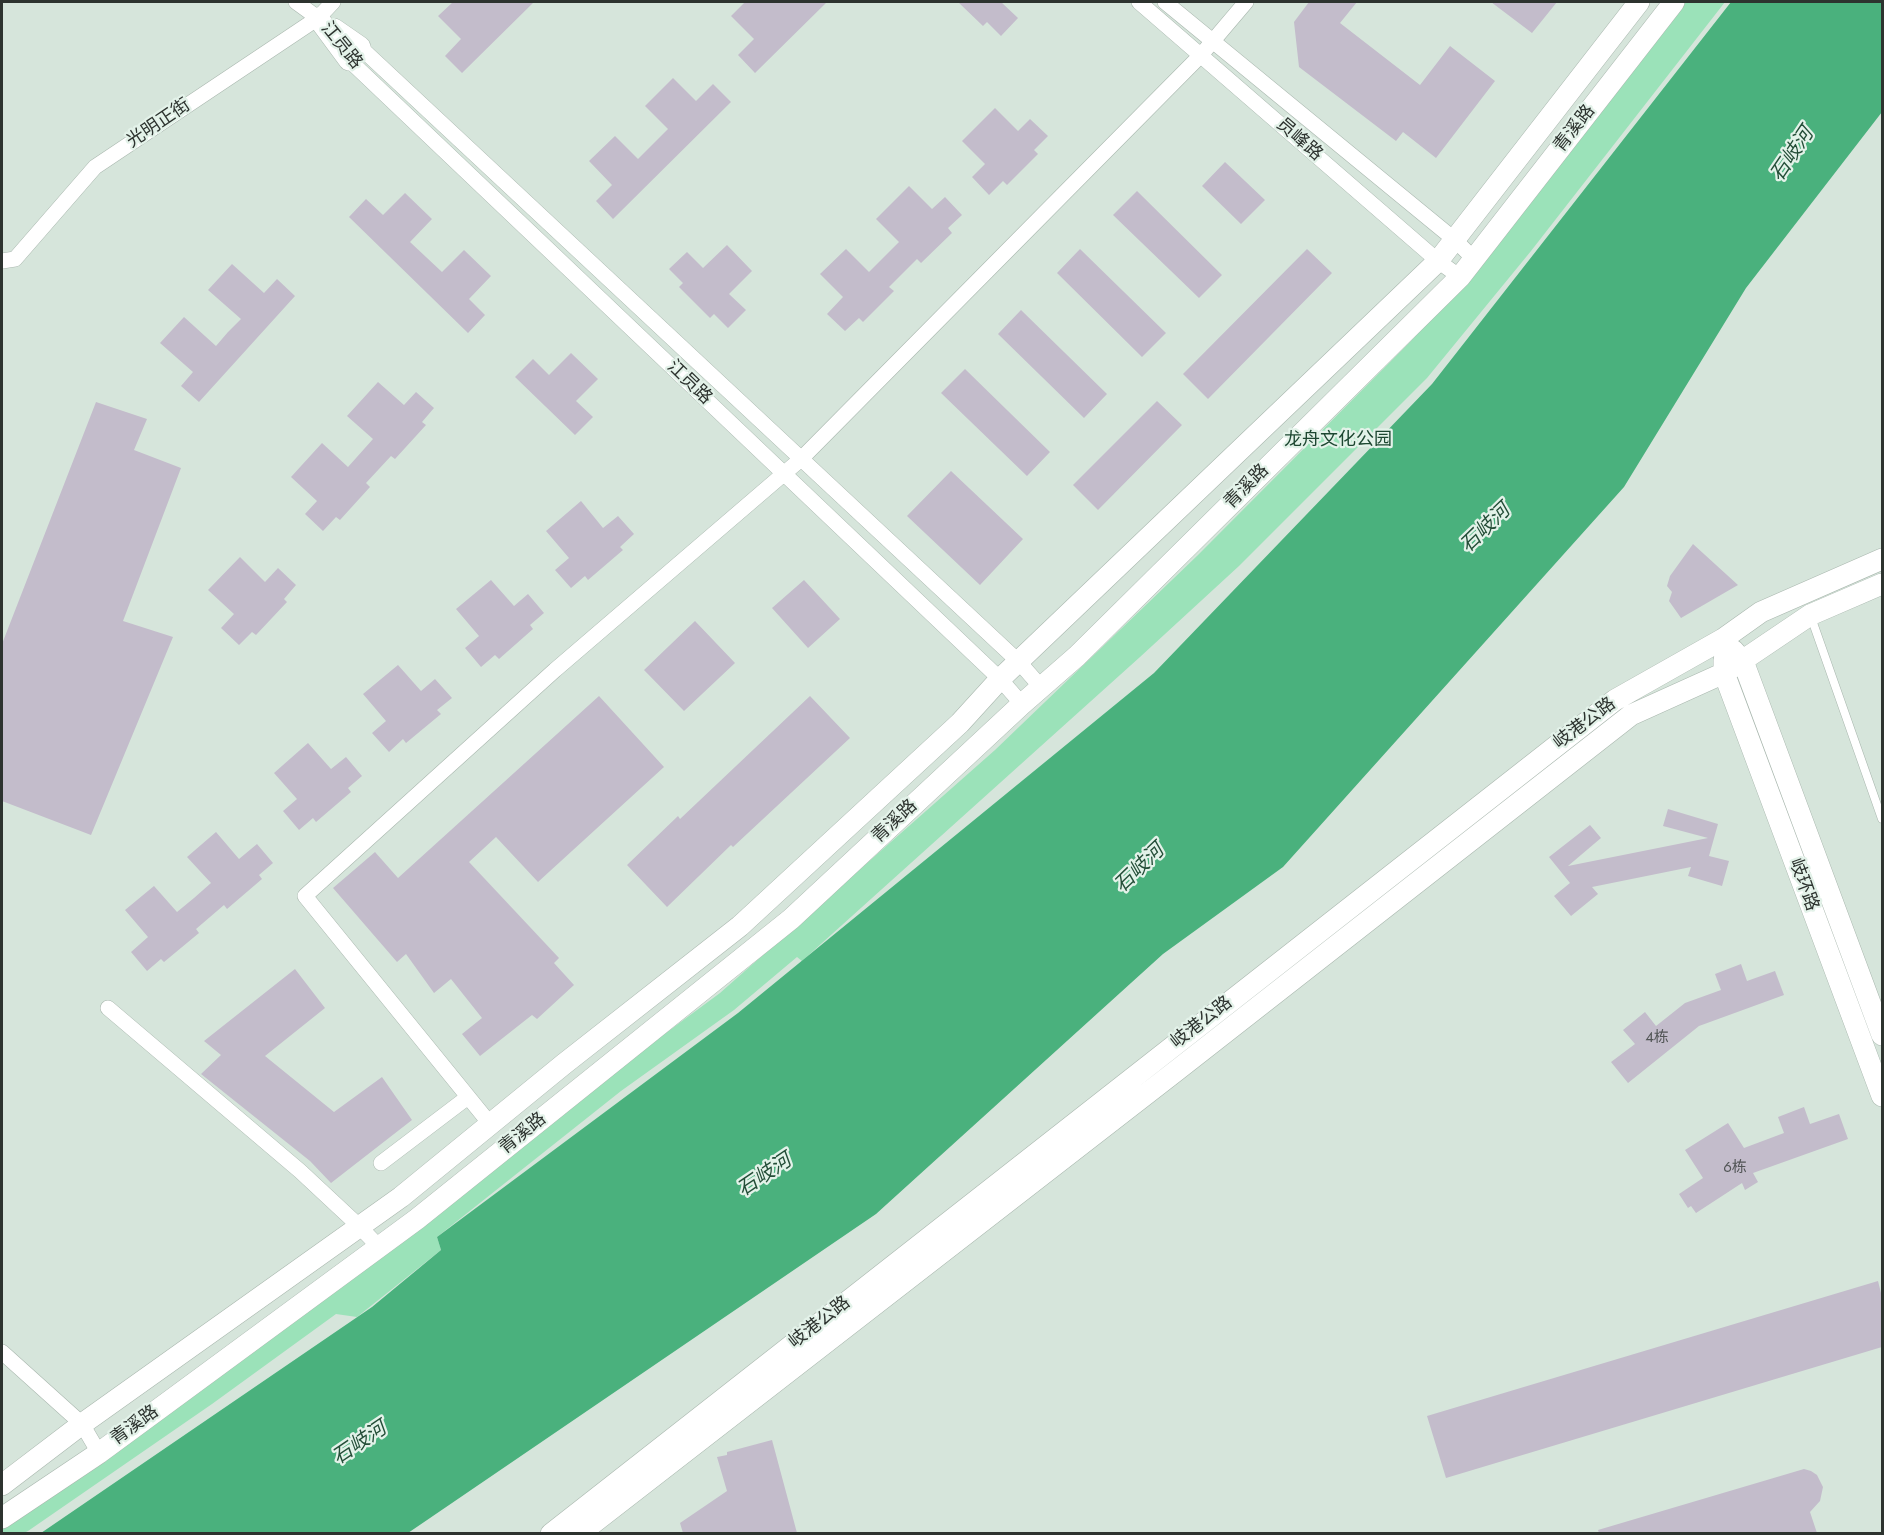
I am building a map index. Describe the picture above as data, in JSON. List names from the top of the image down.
{
  "streets": {
    "main road": [
      "江员路",
      "青溪路",
      "岐港公路",
      "岐环路"
    ],
    "street": ["光明正街", "员峰路"]
  },
  "crossings": [
    ["江员路", "光明正街"],
    ["江员路", "青溪路"],
    ["青溪路", "员峰路"],
    ["岐港公路", "岐环路"]
  ],
  "water": ["石岐河"],
  "parks": ["龙舟文化公园"],
  "house_numbers": ["4栋", "6栋"]
}
